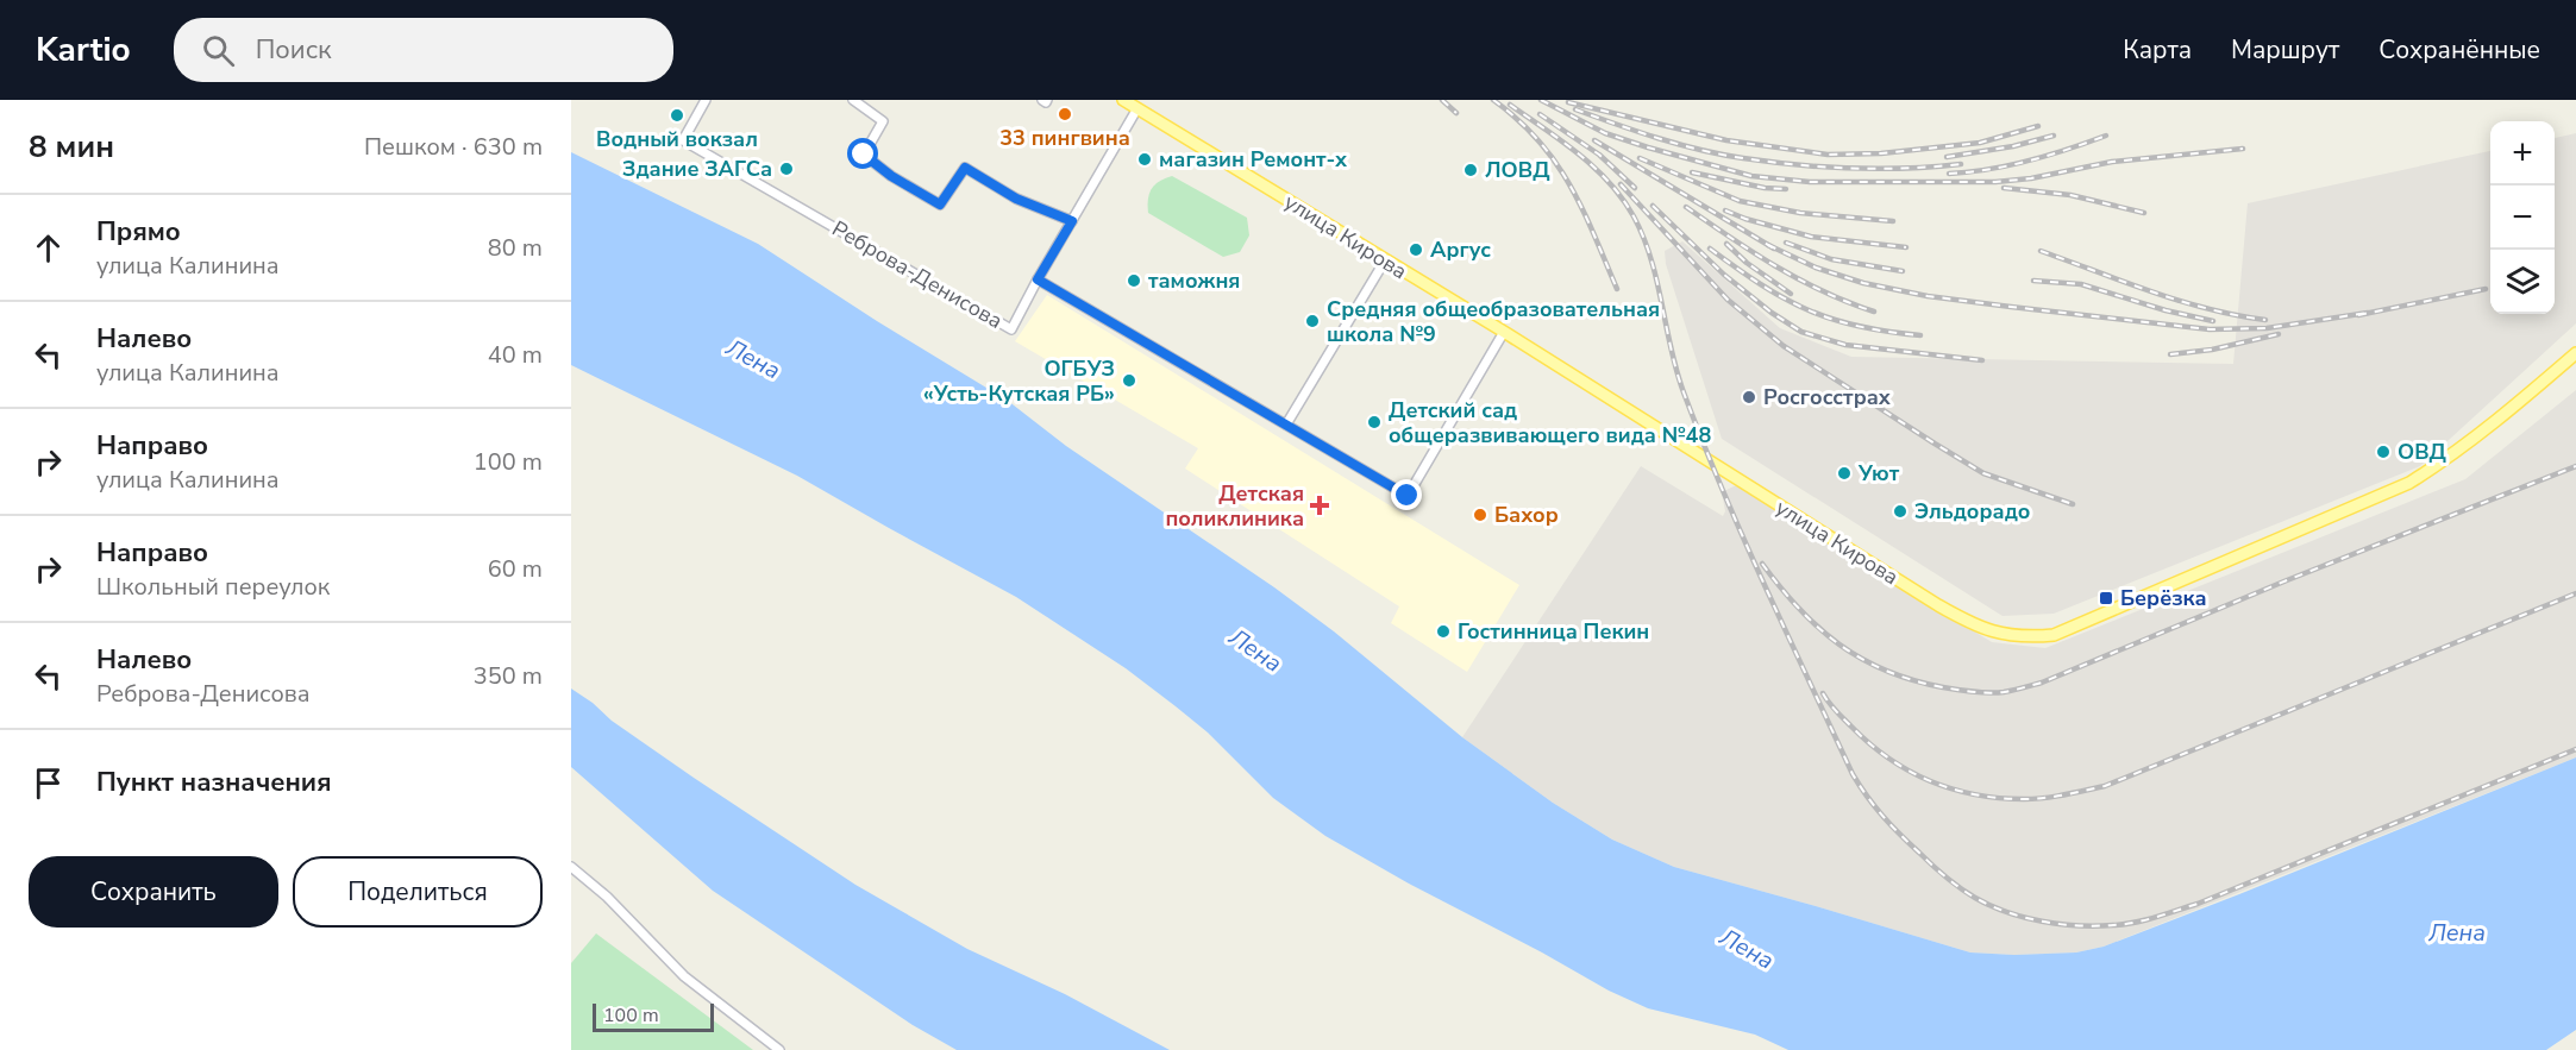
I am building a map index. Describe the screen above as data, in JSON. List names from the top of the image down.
{
  "streets": {
    "main road": ["улица Кирова"],
    "street": ["Реброва-Денисова"]
  },
  "water": ["Лена"],
  "places": {
    "other": [
      "33 пингвина",
      "Водный вокзал",
      "магазин Ремонт-х",
      "Здание ЗАГСа",
      "ЛОВД",
      "Аргус",
      "таможня",
      "Средняя общеобразовательная школа №9",
      "ОГБУЗ «Усть-Кутская РБ»",
      "Росгосстрах",
      "Детский сад общеразвивающего вида №48",
      "ОВД",
      "Уют",
      "Эльдорадо",
      "Бахор",
      "Гостинница Пекин"
    ],
    "health": ["Детская поликлиника"],
    "transit": ["Берёзка"]
  },
  "scale_bar": "100 m",
  "page": {
    "header": "Kartio",
    "search": "Поиск",
    "nav": ["Карта", "Маршрут", "Сохранённые"],
    "heading": ["8 мин", "Пешком · 630 m"],
    "map_buttons": ["+", "−"],
    "list": [
      ["Прямо", "улица Калинина", "80 m"],
      ["Налево", "улица Калинина", "40 m"],
      ["Направо", "улица Калинина", "100 m"],
      ["Направо", "Школьный переулок", "60 m"],
      ["Налево", "Реброва-Денисова", "350 m"],
      "Пункт назначения"
    ],
    "buttons": ["Сохранить", "Поделиться"],
    "scale": "100 m"
  }
}
